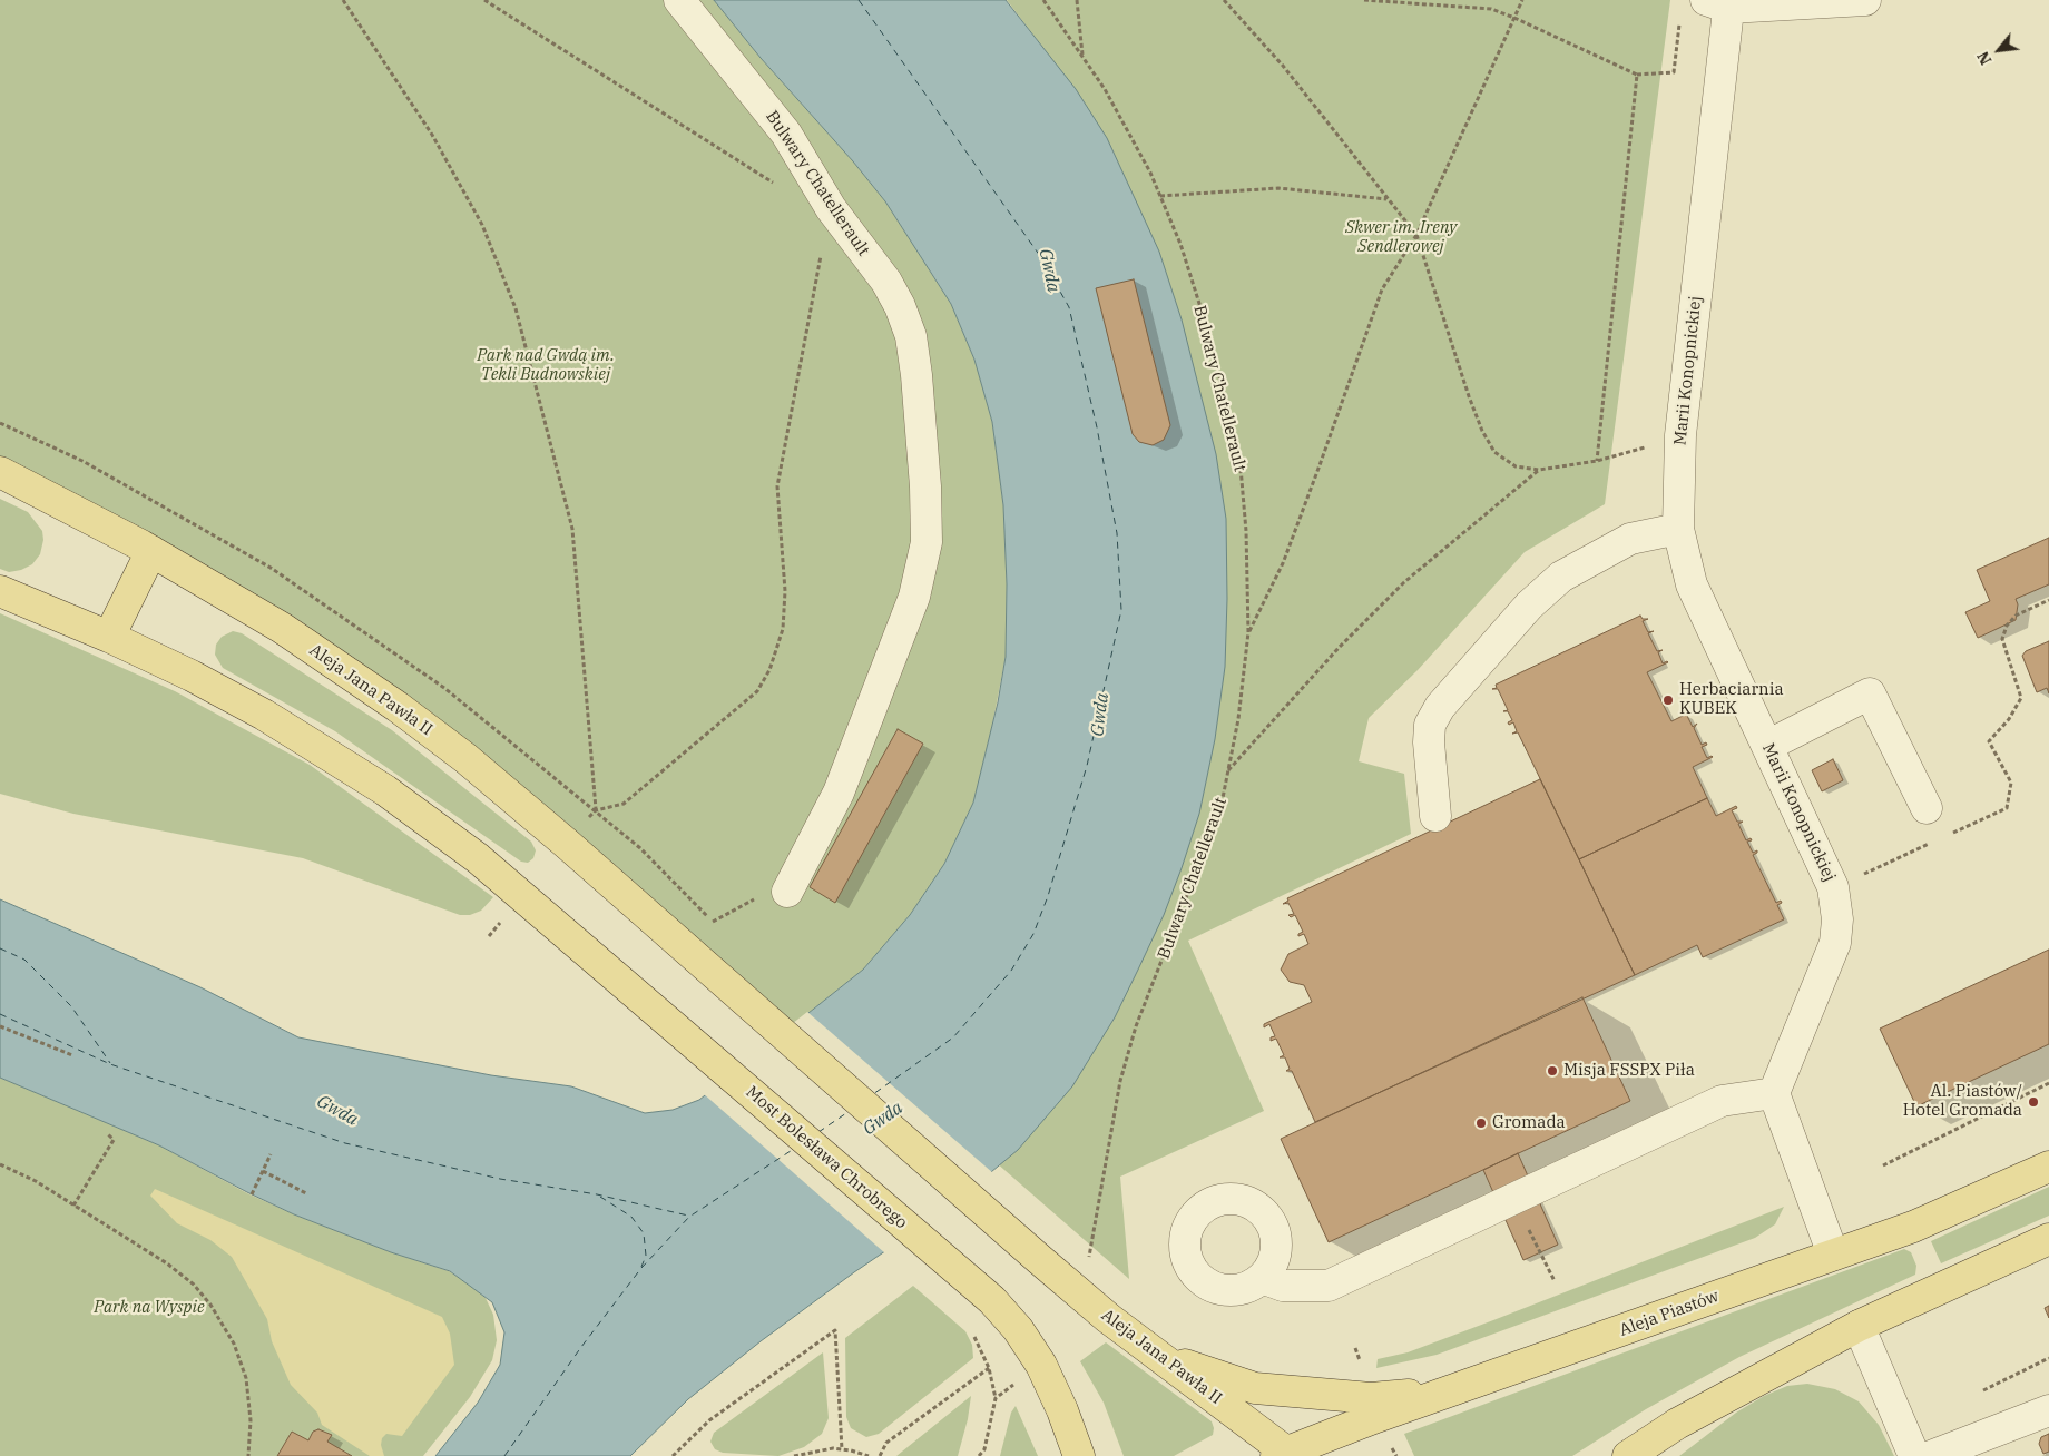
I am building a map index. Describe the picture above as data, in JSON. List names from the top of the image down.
{
  "streets": {
    "main road": ["Aleja Jana Pawła II", "Most Bolesława Chrobrego", "Aleja Piastów"],
    "street": ["Bulwary Chatellerault", "Marii Konopnickiej"]
  },
  "crossings": [
    ["Aleja Jana Pawła II", "Aleja Piastów"]
  ],
  "water": ["Gwda"],
  "parks": ["Skwer im. Ireny Sendlerowej", "Park nad Gwdą im. Tekli Budnowskiej", "Park na Wyspie"],
  "places": [
    "Herbaciarnia KUBEK",
    "Misja FSSPX Piła",
    "Al. Piastów/ Hotel Gromada",
    "Gromada"
  ],
  "north": "bottom left"
}
